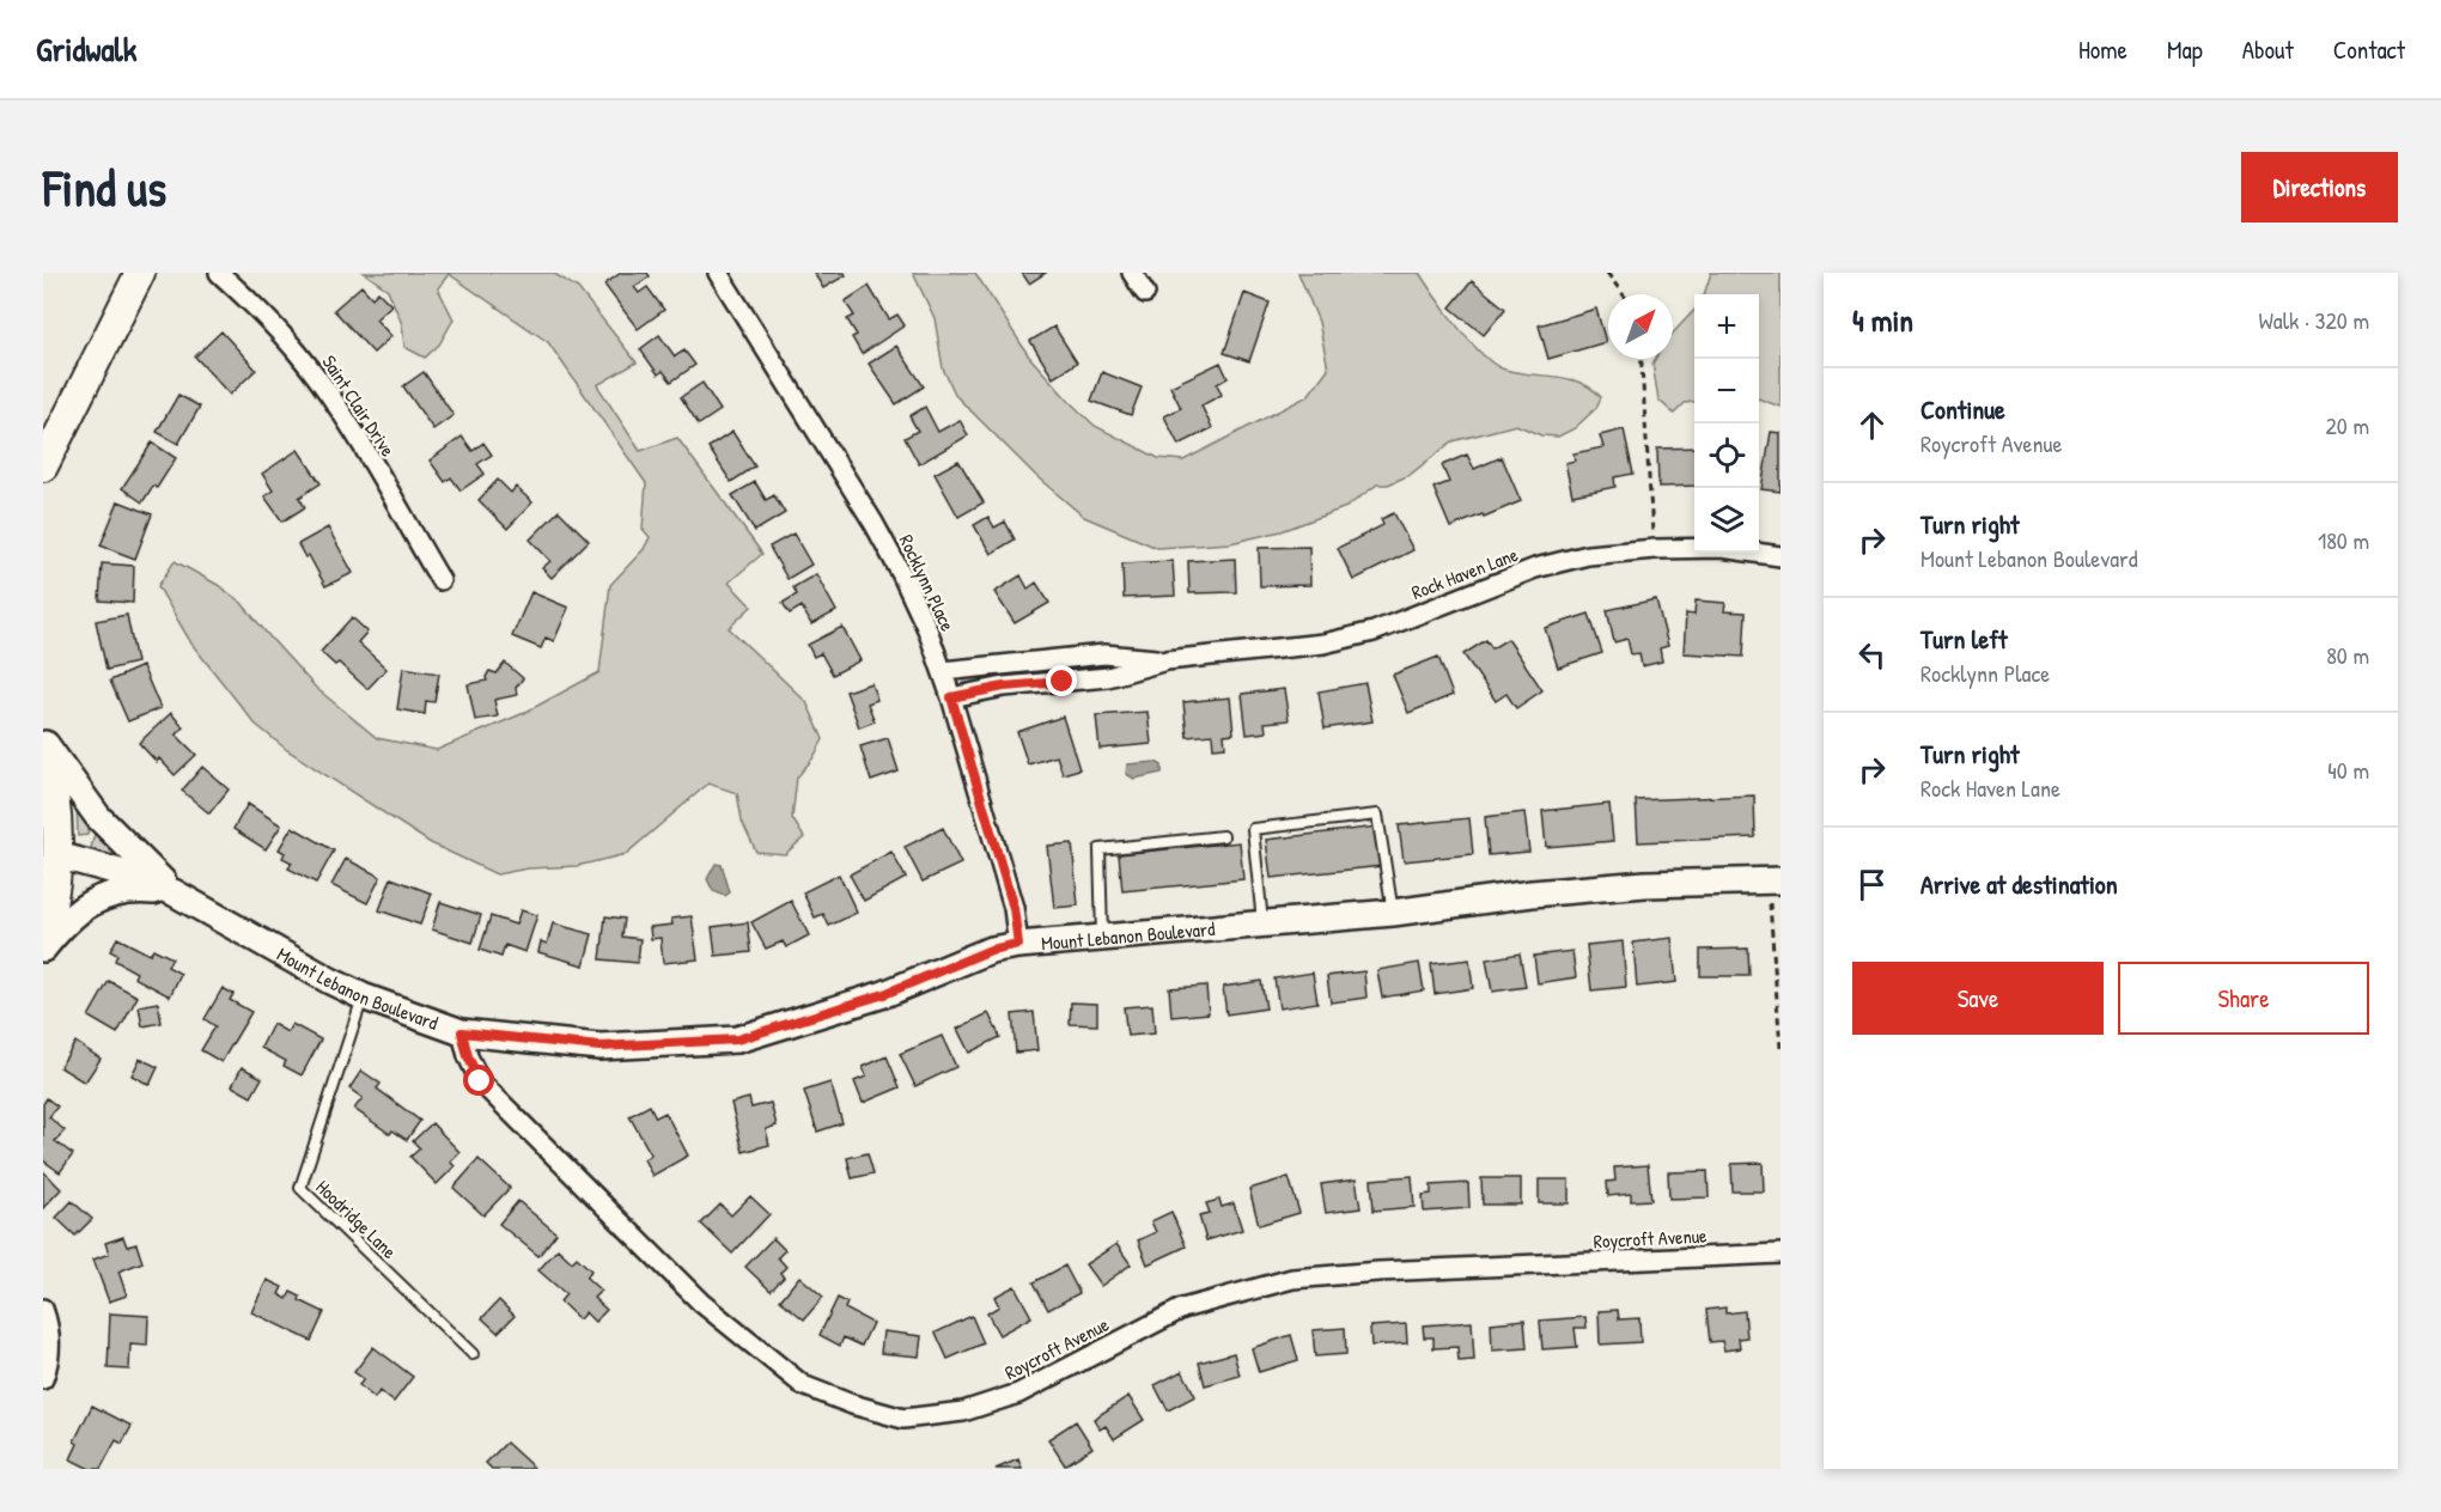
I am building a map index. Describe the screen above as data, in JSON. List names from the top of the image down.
{
  "streets": {
    "street": [
      "Saint Clair Drive",
      "Rock Haven Lane",
      "Rocklynn Place",
      "Mount Lebanon Boulevard",
      "Roycroft Avenue"
    ],
    "lane": ["Hoodridge Lane"]
  },
  "crossings": [
    ["Rock Haven Lane", "Rocklynn Place"],
    ["Rocklynn Place", "Mount Lebanon Boulevard"],
    ["Mount Lebanon Boulevard", "Hoodridge Lane"],
    ["Mount Lebanon Boulevard", "Roycroft Avenue"]
  ],
  "north": "top right",
  "page": {
    "header": "Gridwalk",
    "nav": [
      "Home",
      "Map",
      "About",
      "Contact"
    ],
    "buttons": [
      "Directions",
      ["Save", "Share"]
    ],
    "title": "Find us",
    "heading": ["4 min", "Walk · 320 m"],
    "map_buttons": ["+", "−"],
    "list": [
      ["Continue", "Roycroft Avenue", "20 m"],
      ["Turn right", "Mount Lebanon Boulevard", "180 m"],
      ["Turn left", "Rocklynn Place", "80 m"],
      ["Turn right", "Rock Haven Lane", "40 m"],
      "Arrive at destination"
    ]
  }
}
